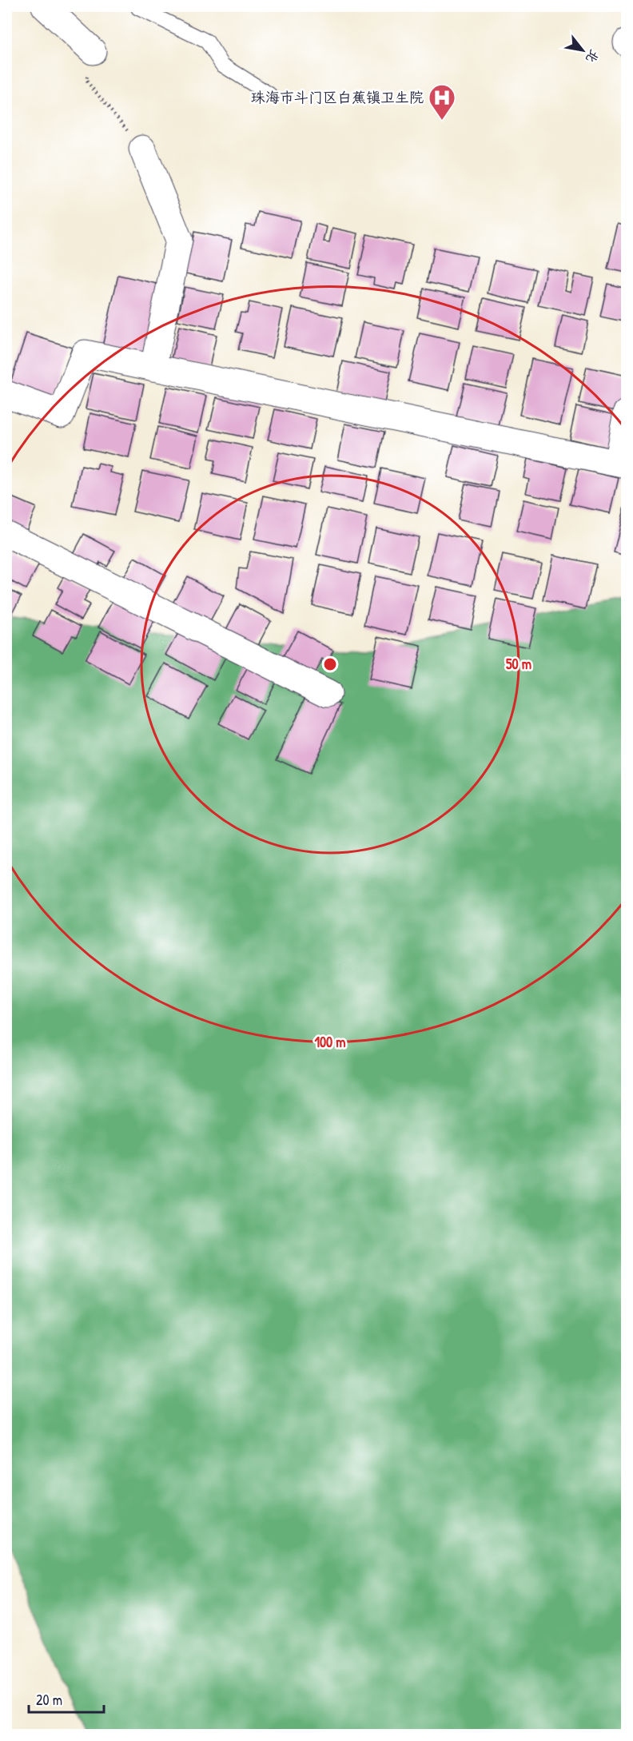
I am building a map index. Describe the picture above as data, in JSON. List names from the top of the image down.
{
  "places": {
    "hospital": ["珠海市斗门区白蕉镇卫生院"]
  },
  "scale_bar": "20 m",
  "north": "bottom right",
  "rings": ["50 m", "100 m"]
}
